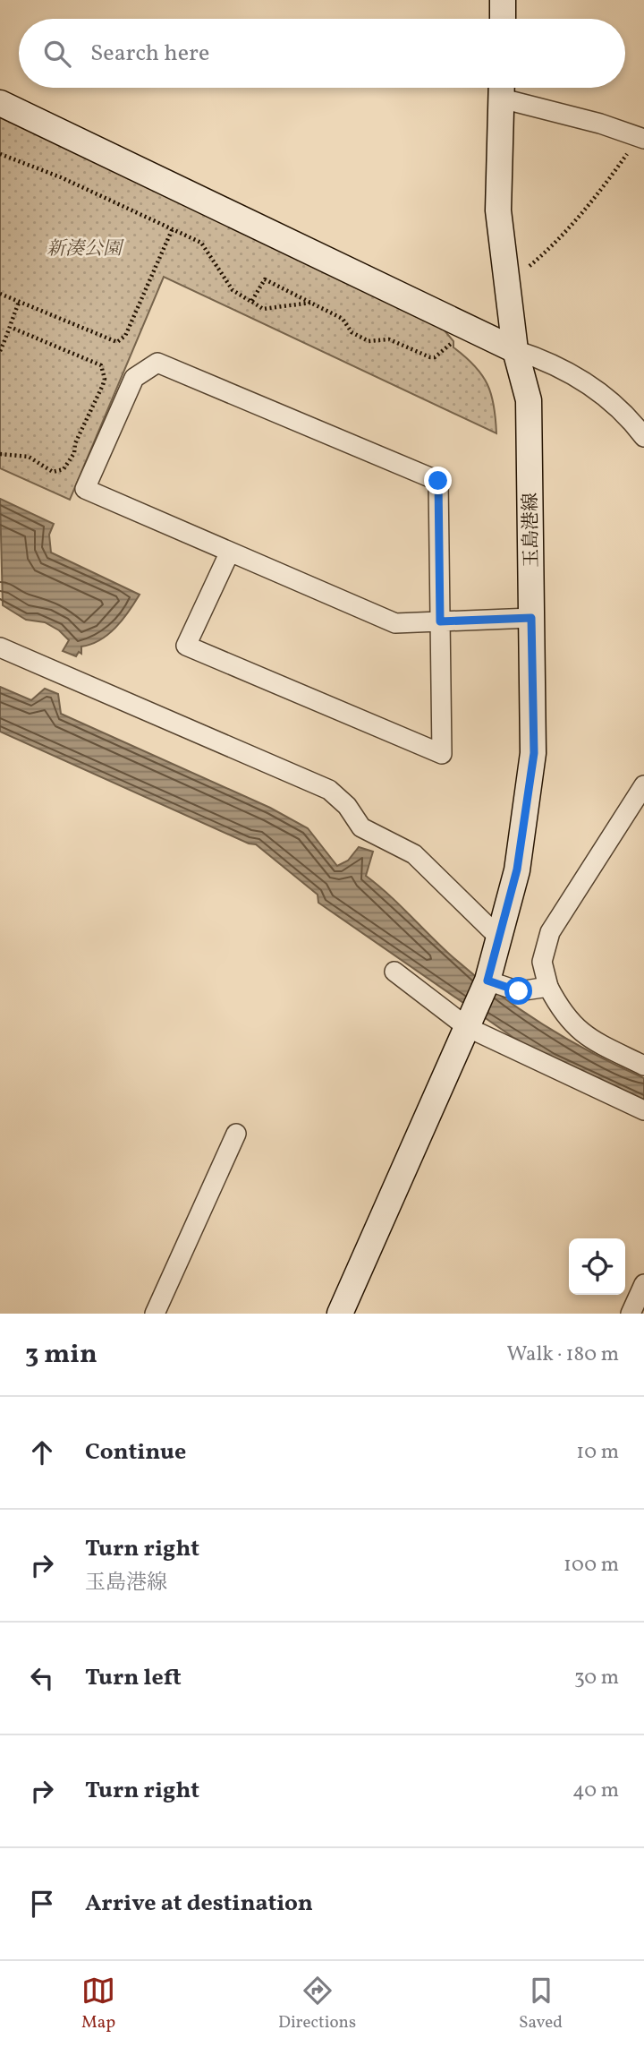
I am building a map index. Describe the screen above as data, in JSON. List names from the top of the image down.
{
  "streets": {
    "street": ["玉島港線"]
  },
  "parks": ["新湊公園"],
  "page": {
    "search": "Search here",
    "heading": ["3 min", "Walk · 180 m"],
    "list": [
      ["Continue", "10 m"],
      ["Turn right", "玉島港線", "100 m"],
      ["Turn left", "30 m"],
      ["Turn right", "40 m"],
      "Arrive at destination"
    ],
    "nav": ["Map", "Directions", "Saved"]
  }
}
